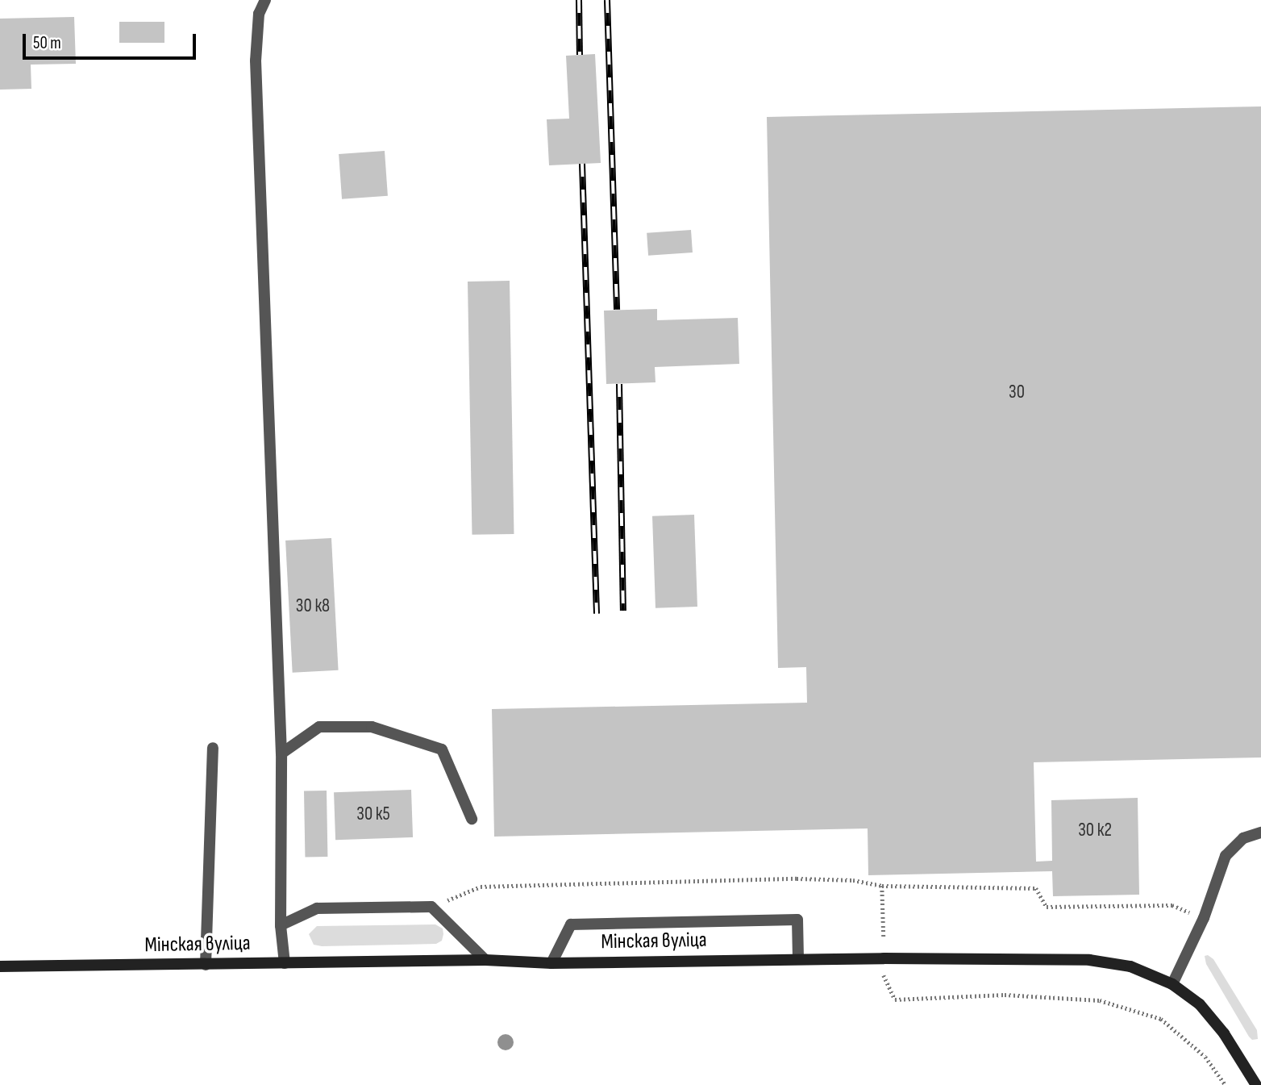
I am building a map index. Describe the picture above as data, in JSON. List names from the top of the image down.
{
  "streets": {
    "main road": ["Мінская вуліца"]
  },
  "house_numbers": [
    "30",
    "30 к8",
    "30 к5",
    "30 к2"
  ],
  "scale_bar": "50 m"
}
